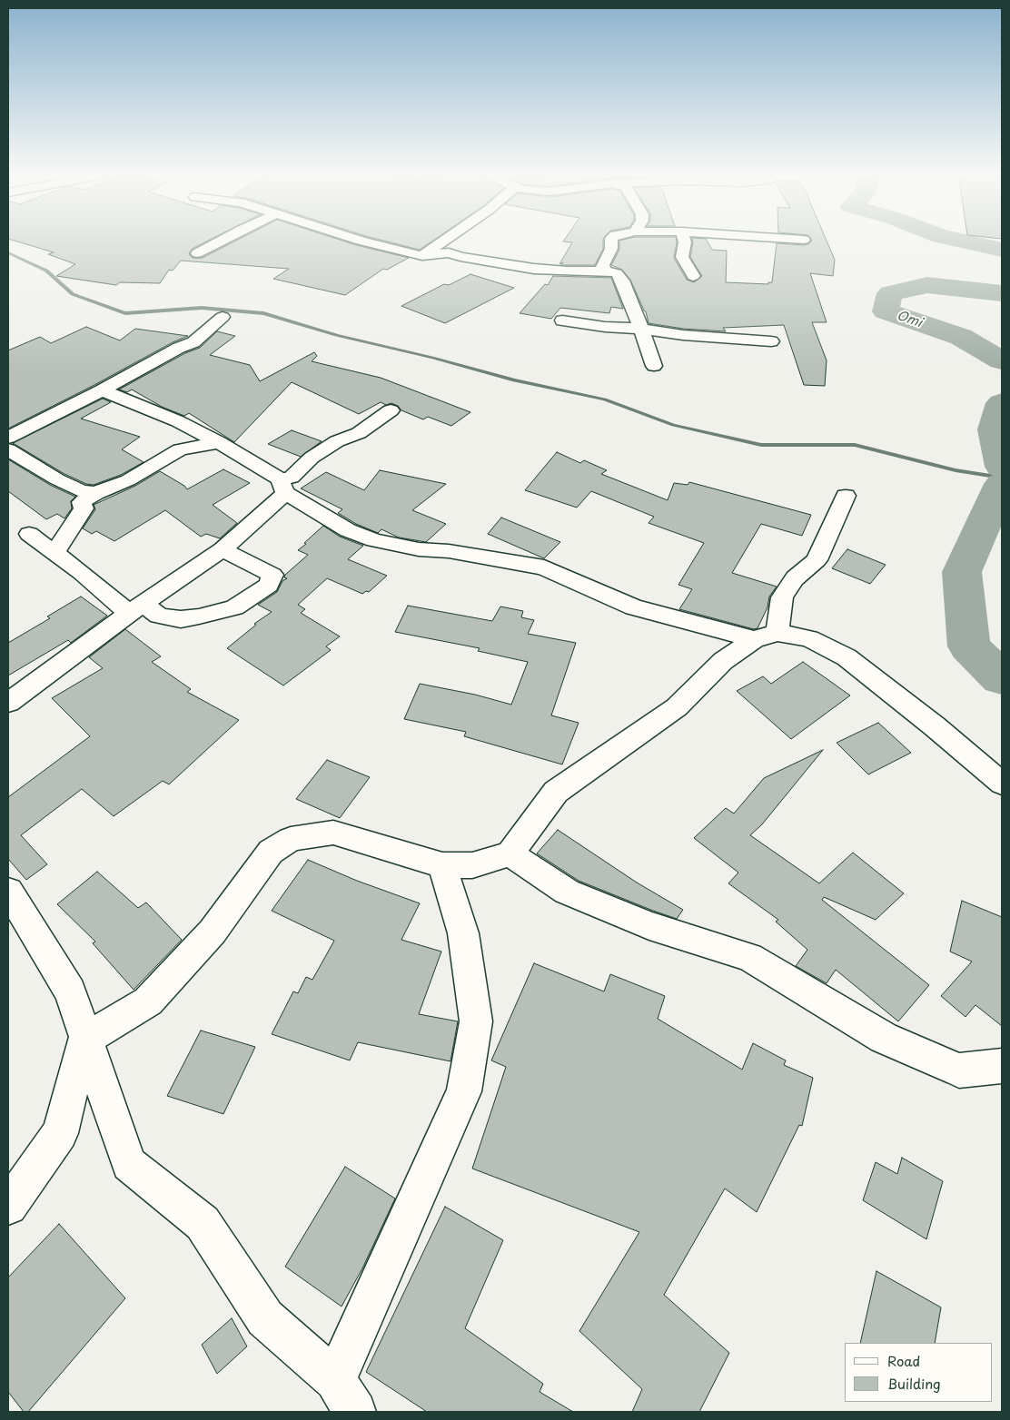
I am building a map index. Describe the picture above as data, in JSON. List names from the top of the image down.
{
  "water": ["Omi"],
  "legend": ["Road", "Building"]
}
